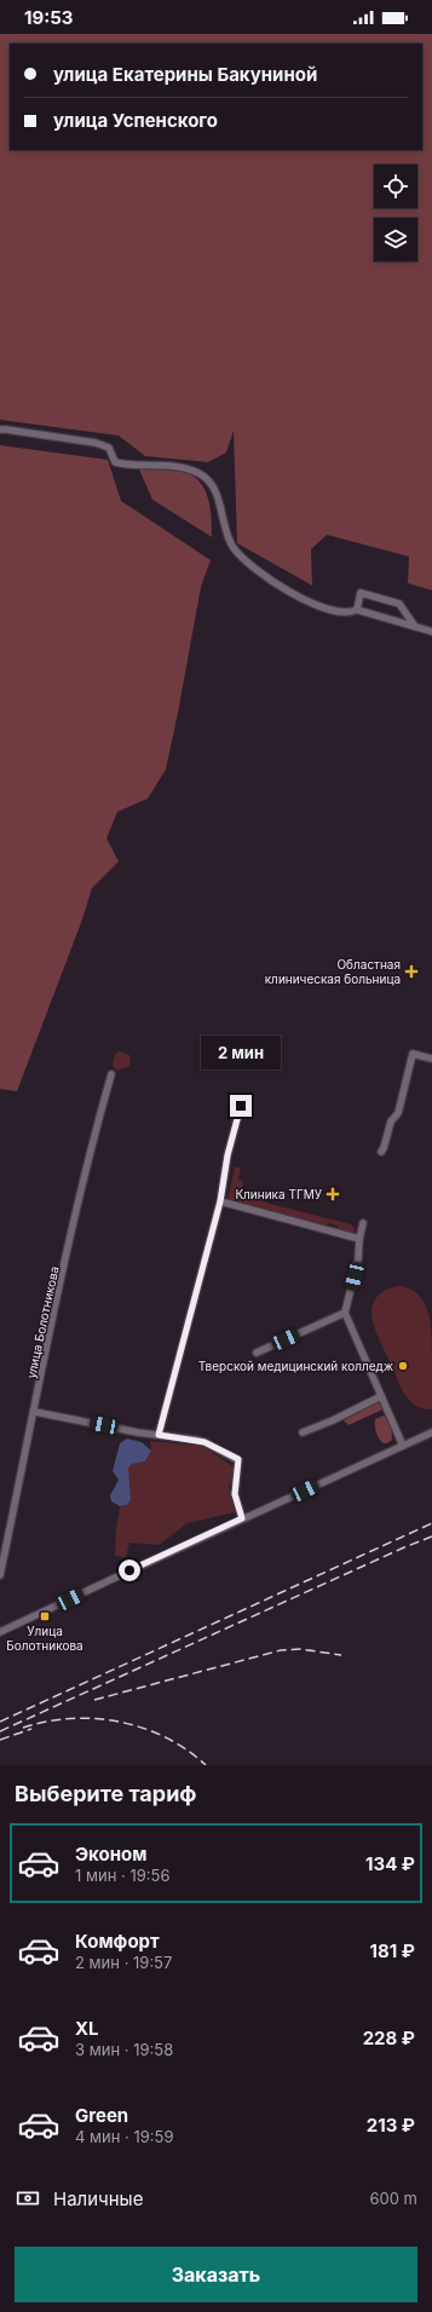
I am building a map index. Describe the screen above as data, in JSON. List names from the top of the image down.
{
  "streets": {
    "street": ["улица Болотникова"]
  },
  "places": {
    "health": ["Областная клиническая больница", "Клиника ТГМУ"],
    "other": ["Тверской медицинский колледж"],
    "transit": ["Улица Болотникова"]
  },
  "page": {
    "status": "19:53",
    "banner": ["улица Екатерины Бакуниной", "улица Успенского"],
    "bubble": "2 мин",
    "heading": "Выберите тариф",
    "list": [
      {
        "name": "Эконом",
        "note": "1 мин · 19:56",
        "value": "134 ₽"
      },
      {
        "name": "Комфорт",
        "note": "2 мин · 19:57",
        "value": "181 ₽"
      },
      {
        "name": "XL",
        "note": "3 мин · 19:58",
        "value": "228 ₽"
      },
      {
        "name": "Green",
        "note": "4 мин · 19:59",
        "value": "213 ₽"
      }
    ],
    "pay": ["Наличные", "600 m"],
    "buttons": "Заказать"
  }
}
